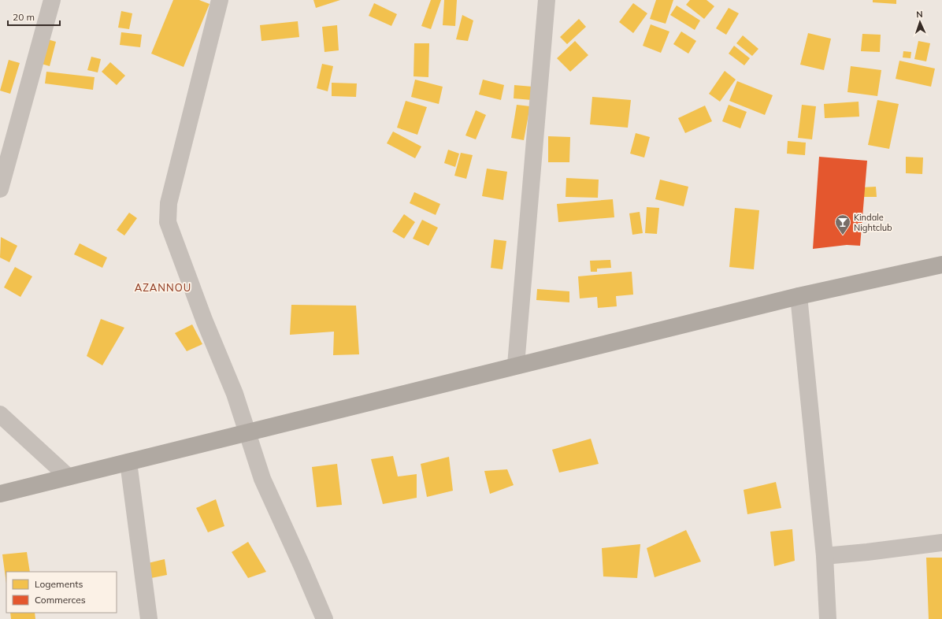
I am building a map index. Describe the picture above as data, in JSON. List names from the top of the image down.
{
  "districts": ["AZANNOU"],
  "places": {
    "bar": ["Kindale Nightclub"]
  },
  "legend": ["Logements", "Commerces"],
  "scale_bar": "20 m",
  "north": "top"
}
